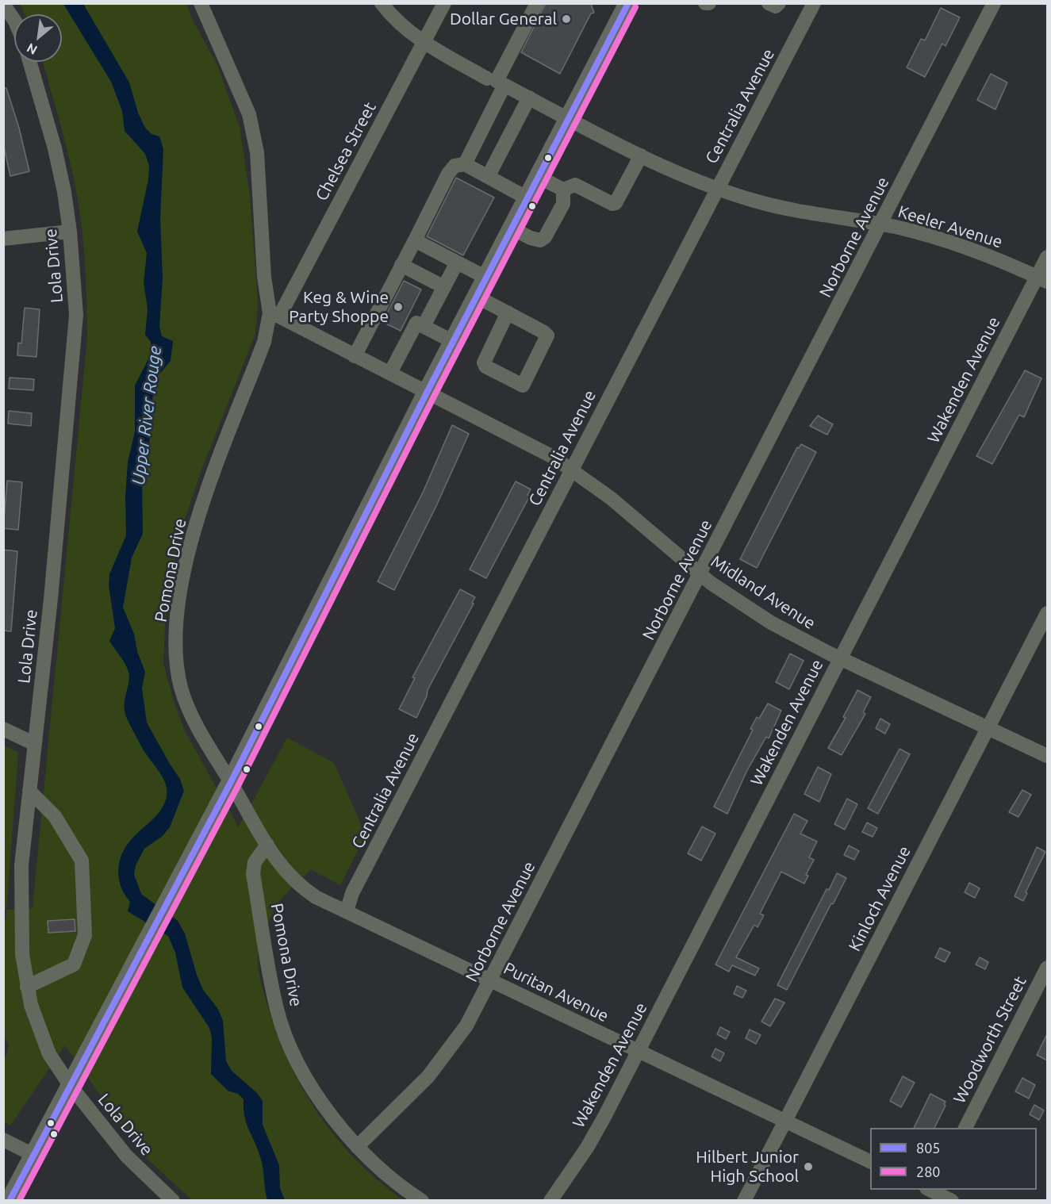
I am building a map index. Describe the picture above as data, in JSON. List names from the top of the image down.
{
  "streets": {
    "street": [
      "Centralia Avenue",
      "Chelsea Street",
      "Keeler Avenue",
      "Norborne Avenue",
      "Lola Drive",
      "Wakenden Avenue",
      "Pomona Drive",
      "Midland Avenue",
      "Kinloch Avenue",
      "Puritan Avenue",
      "Woodworth Street"
    ]
  },
  "crossings": [
    ["Centralia Avenue", "Keeler Avenue"],
    ["Centralia Avenue", "Midland Avenue"],
    ["Centralia Avenue", "Puritan Avenue"],
    ["Chelsea Street", "Keeler Avenue"],
    ["Chelsea Street", "Pomona Drive"],
    ["Chelsea Street", "Midland Avenue"],
    ["Keeler Avenue", "Norborne Avenue"],
    ["Keeler Avenue", "Wakenden Avenue"],
    ["Norborne Avenue", "Pomona Drive"],
    ["Norborne Avenue", "Midland Avenue"],
    ["Norborne Avenue", "Puritan Avenue"],
    ["Wakenden Avenue", "Midland Avenue"],
    ["Wakenden Avenue", "Puritan Avenue"],
    ["Pomona Drive", "Midland Avenue"],
    ["Pomona Drive", "Puritan Avenue"],
    ["Midland Avenue", "Kinloch Avenue"],
    ["Kinloch Avenue", "Puritan Avenue"]
  ],
  "water": ["Upper River Rouge"],
  "places": ["Dollar General", "Keg & Wine Party Shoppe", "Hilbert Junior High School"],
  "lines": ["transit line 805", "transit line 280"],
  "legend": ["805", "280"],
  "north": "bottom left"
}
